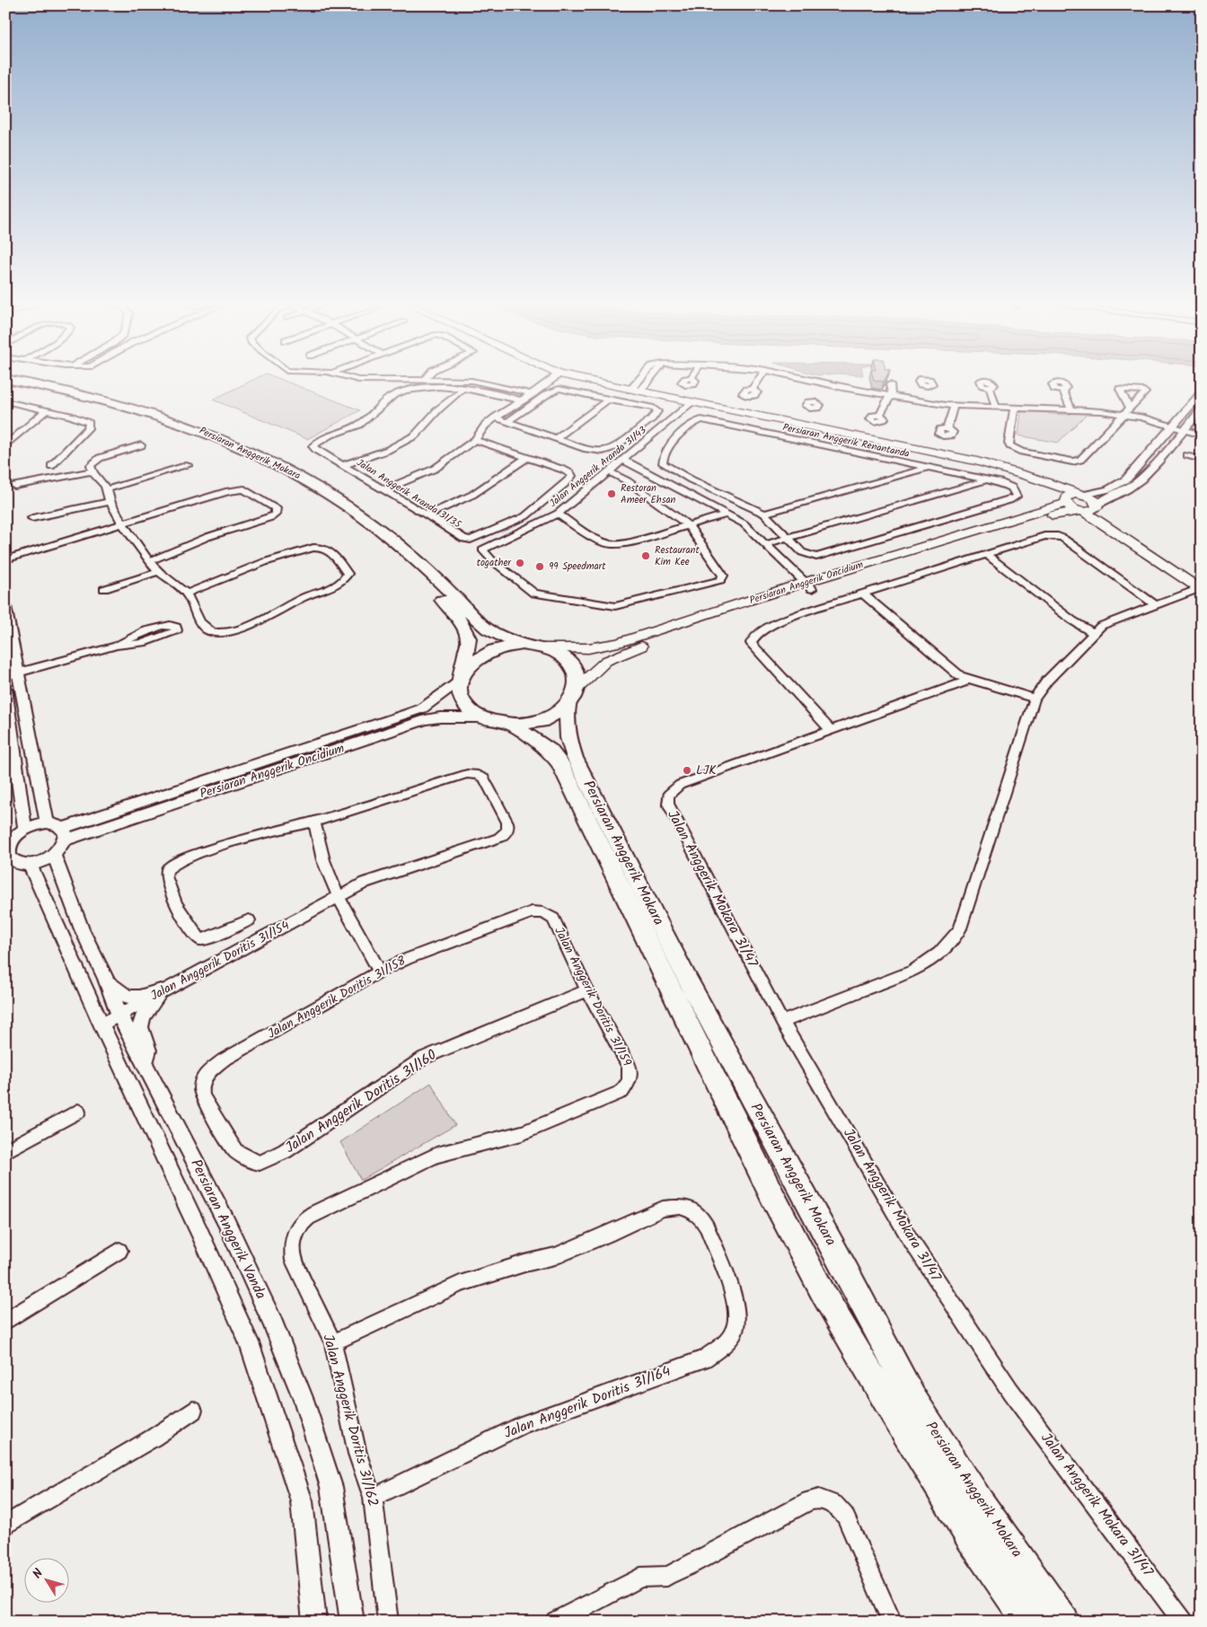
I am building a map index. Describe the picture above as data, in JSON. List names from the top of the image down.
{
  "streets": {
    "main road": ["Persiaran Anggerik Renantanda", "Persiaran Anggerik Mokara", "Persiaran Anggerik Oncidium"],
    "street": [
      "Jalan Anggerik Aranda 31/43",
      "Jalan Anggerik Aranda 31/35",
      "Jalan Anggerik Mokara 31/47",
      "Jalan Anggerik Doritis 31/154",
      "Jalan Anggerik Doritis 31/159",
      "Jalan Anggerik Doritis 31/158",
      "Jalan Anggerik Doritis 31/160",
      "Persiaran Anggerik Vanda",
      "Jalan Anggerik Doritis 31/164",
      "Jalan Anggerik Doritis 31/162"
    ]
  },
  "crossings": [
    ["Persiaran Anggerik Renantanda", "Jalan Anggerik Aranda 31/43"],
    ["Persiaran Anggerik Renantanda", "Persiaran Anggerik Oncidium"],
    ["Persiaran Anggerik Mokara", "Persiaran Anggerik Oncidium"],
    ["Persiaran Anggerik Oncidium", "Persiaran Anggerik Vanda"],
    ["Jalan Anggerik Doritis 31/154", "Persiaran Anggerik Vanda"],
    ["Jalan Anggerik Doritis 31/159", "Jalan Anggerik Doritis 31/158"],
    ["Jalan Anggerik Doritis 31/159", "Jalan Anggerik Doritis 31/160"],
    ["Jalan Anggerik Doritis 31/159", "Jalan Anggerik Doritis 31/162"],
    ["Jalan Anggerik Doritis 31/158", "Jalan Anggerik Doritis 31/160"],
    ["Jalan Anggerik Doritis 31/164", "Jalan Anggerik Doritis 31/162"]
  ],
  "places": [
    "Restoran Ameer Ehsan",
    "Restaurant Kim Kee",
    "togather",
    "99 Speedmart",
    "LJK"
  ],
  "north": "top left"
}
